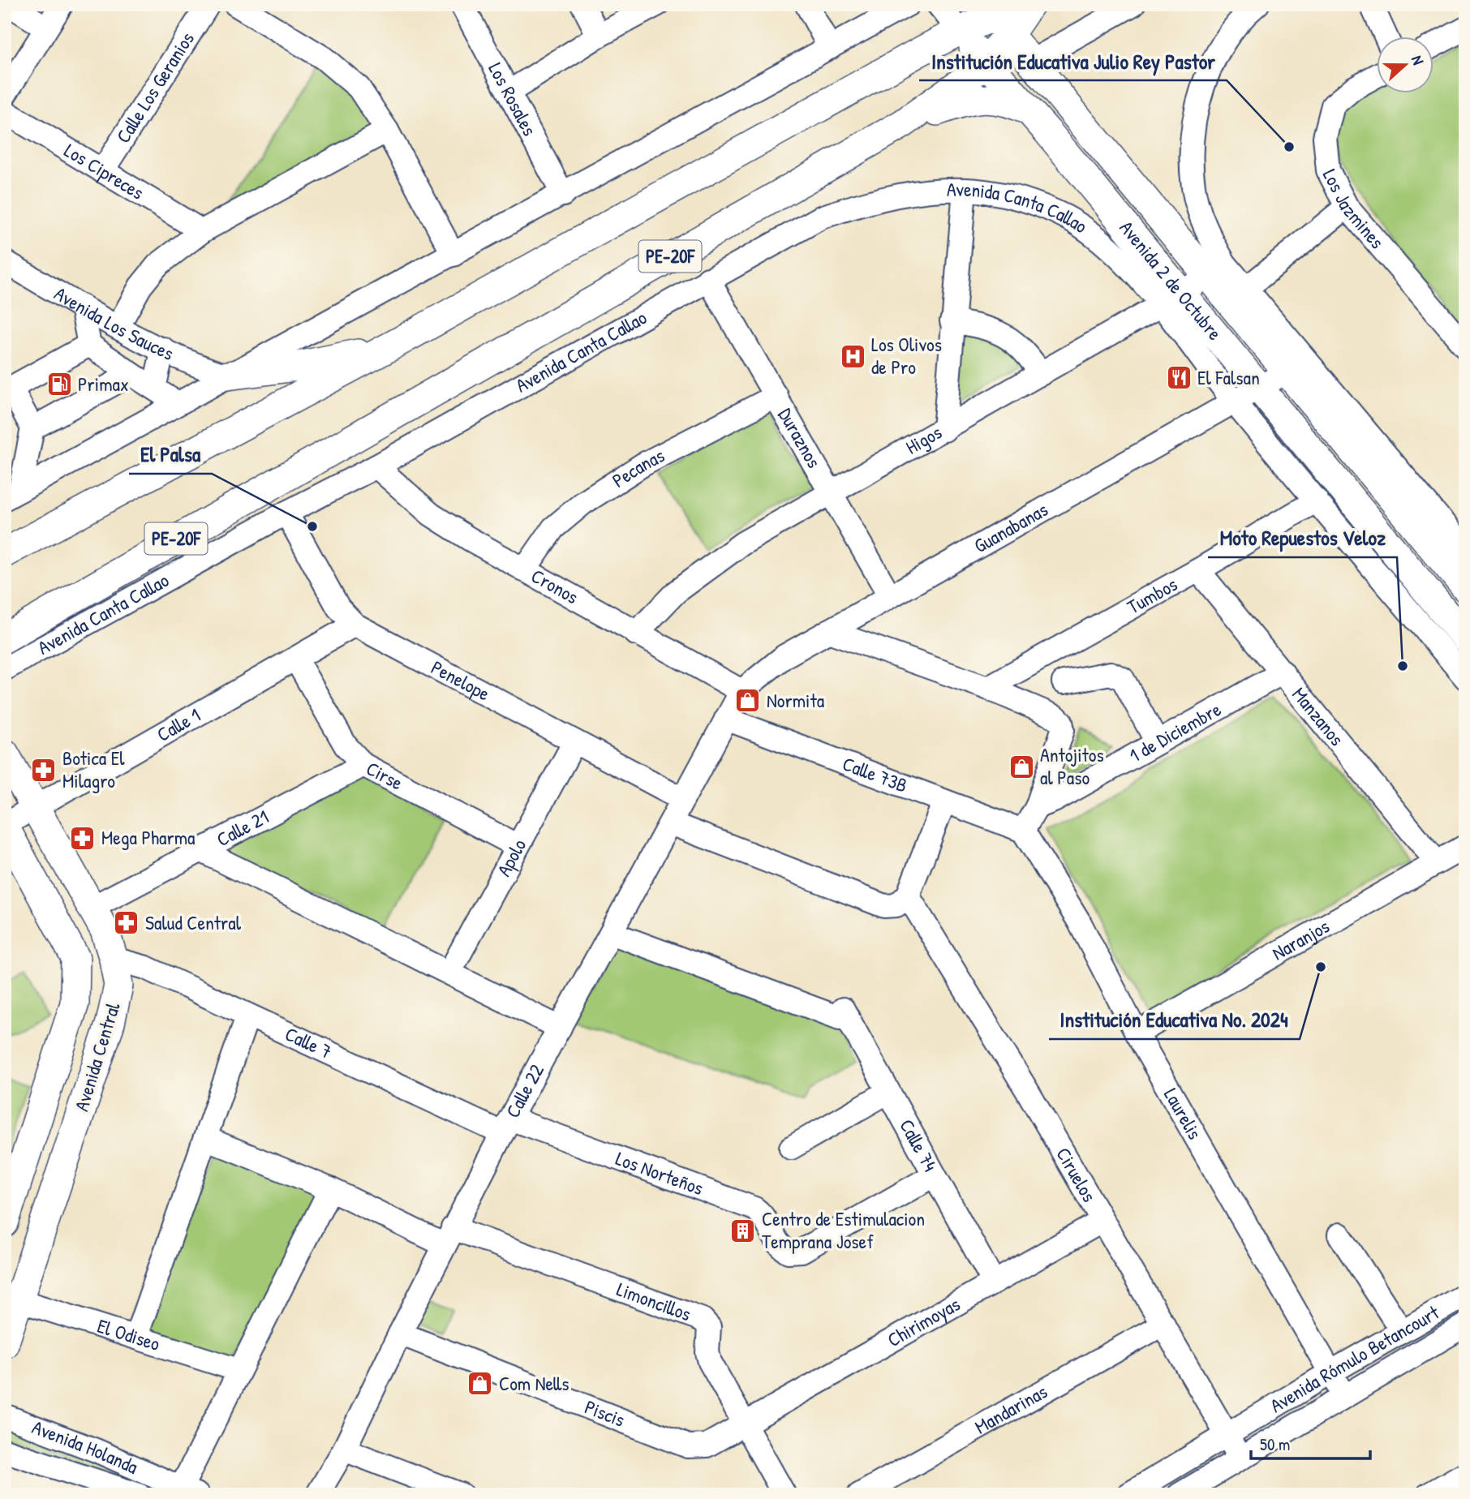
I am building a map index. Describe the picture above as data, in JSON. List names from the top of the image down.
{
  "streets": {
    "main road": [
      "Avenida Canta Callao",
      "PE-20F",
      "Avenida 2 de Octubre",
      "Avenida Central"
    ],
    "street": [
      "Calle Los Geranios",
      "Los Rosales",
      "Los Cipreces",
      "Los Jazmines",
      "Avenida Los Sauces",
      "Duraznos",
      "Higos",
      "Pecanas",
      "Guanabanas",
      "Cronos",
      "Tumbos",
      "Penelope",
      "Manzanos",
      "Calle 1",
      "1 de Diciembre",
      "Cirse",
      "Calle 73B",
      "Calle 21",
      "Apolo",
      "Naranjos",
      "Calle 7",
      "Calle 22",
      "Laurelis",
      "Calle 74",
      "Los Norteños",
      "Ciruelos",
      "Limoncillos",
      "Chirimoyas",
      "El Odiseo",
      "Avenida Rómulo Betancourt",
      "Mandarinas",
      "Piscis",
      "Avenida Holanda"
    ]
  },
  "crossings": [
    ["Calle Los Geranios", "Los Cipreces"],
    ["Avenida Canta Callao", "Avenida 2 de Octubre"],
    ["Avenida Canta Callao", "Duraznos"],
    ["Avenida Canta Callao", "Higos"],
    ["Avenida Canta Callao", "Cronos"],
    ["Avenida Canta Callao", "Penelope"],
    ["Avenida 2 de Octubre", "Higos"],
    ["Avenida 2 de Octubre", "Guanabanas"],
    ["Avenida 2 de Octubre", "Tumbos"],
    ["Duraznos", "Higos"],
    ["Duraznos", "Pecanas"],
    ["Duraznos", "Guanabanas"],
    ["Higos", "Cronos"],
    ["Pecanas", "Cronos"],
    ["Guanabanas", "Cronos"],
    ["Guanabanas", "Calle 22"],
    ["Cronos", "Calle 22"],
    ["Tumbos", "Manzanos"],
    ["Penelope", "Calle 1"],
    ["Penelope", "Apolo"],
    ["Penelope", "Calle 22"],
    ["Manzanos", "1 de Diciembre"],
    ["Manzanos", "Naranjos"],
    ["Calle 1", "Cirse"],
    ["Calle 1", "Avenida Central"],
    ["Cirse", "Calle 21"],
    ["Cirse", "Apolo"],
    ["Calle 73B", "Calle 22"],
    ["Calle 73B", "Laurelis"],
    ["Calle 21", "Avenida Central"],
    ["Naranjos", "Laurelis"],
    ["Calle 7", "Avenida Central"],
    ["Calle 7", "Calle 22"],
    ["Calle 7", "Los Norteños"],
    ["Avenida Central", "El Odiseo"],
    ["Calle 22", "Calle 74"],
    ["Calle 22", "Los Norteños"],
    ["Calle 22", "Limoncillos"],
    ["Calle 22", "Piscis"],
    ["Laurelis", "Avenida Rómulo Betancourt"],
    ["Calle 74", "Los Norteños"],
    ["Calle 74", "Chirimoyas"],
    ["Ciruelos", "Chirimoyas"],
    ["Ciruelos", "Avenida Rómulo Betancourt"],
    ["Ciruelos", "Mandarinas"],
    ["Limoncillos", "Chirimoyas"],
    ["Limoncillos", "Piscis"],
    ["Chirimoyas", "Piscis"]
  ],
  "places": {
    "other": [
      "Institución Educativa Julio Rey Pastor",
      "El Palsa",
      "Moto Repuestos Veloz",
      "Institución Educativa No. 2024"
    ],
    "hospital": ["Los Olivos de Pro"],
    "restaurant": ["El Falsan"],
    "fuel station": ["Primax"],
    "shop": ["Normita", "Antojitos al Paso", "Com Nells"],
    "pharmacy": ["Botica El Milagro", "Mega Pharma", "Salud Central"],
    "building": ["Centro de Estimulacion Temprana Josef"]
  },
  "scale_bar": "50 m",
  "north": "right"
}
